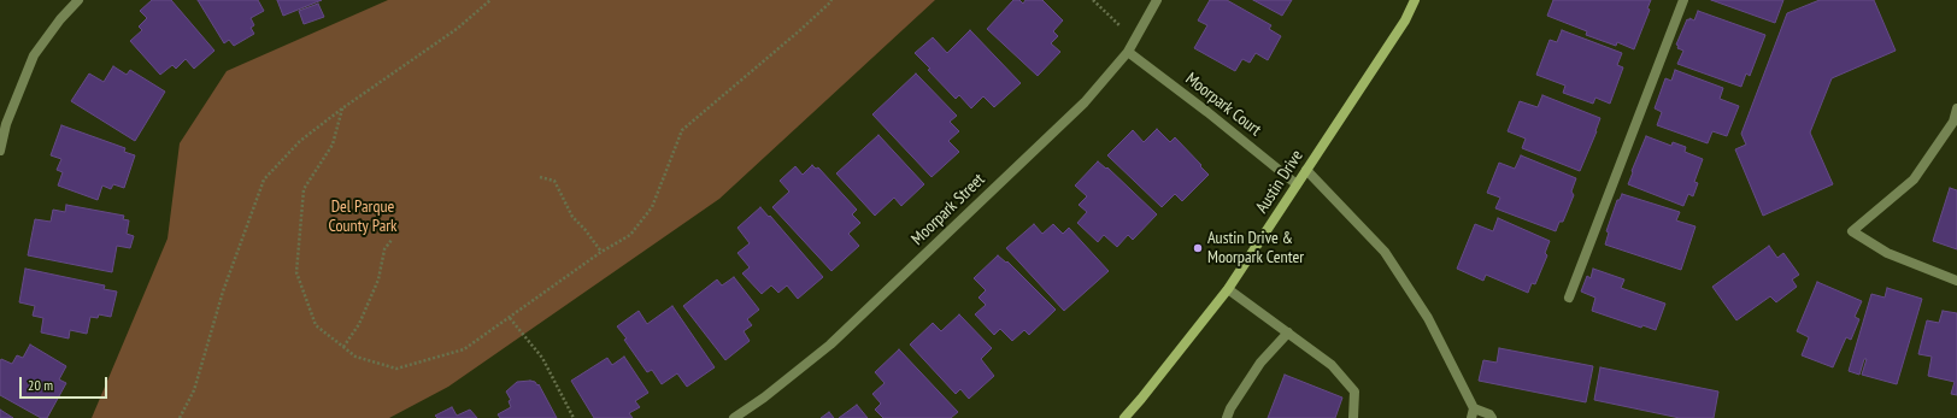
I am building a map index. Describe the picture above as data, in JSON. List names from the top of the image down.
{
  "streets": {
    "main road": ["Austin Drive"],
    "street": ["Moorpark Court", "Moorpark Street"]
  },
  "crossings": [
    ["Moorpark Court", "Austin Drive"],
    ["Moorpark Court", "Moorpark Street"]
  ],
  "parks": ["Del Parque County Park"],
  "places": ["Austin Drive & Moorpark Center"],
  "scale_bar": "20 m"
}
